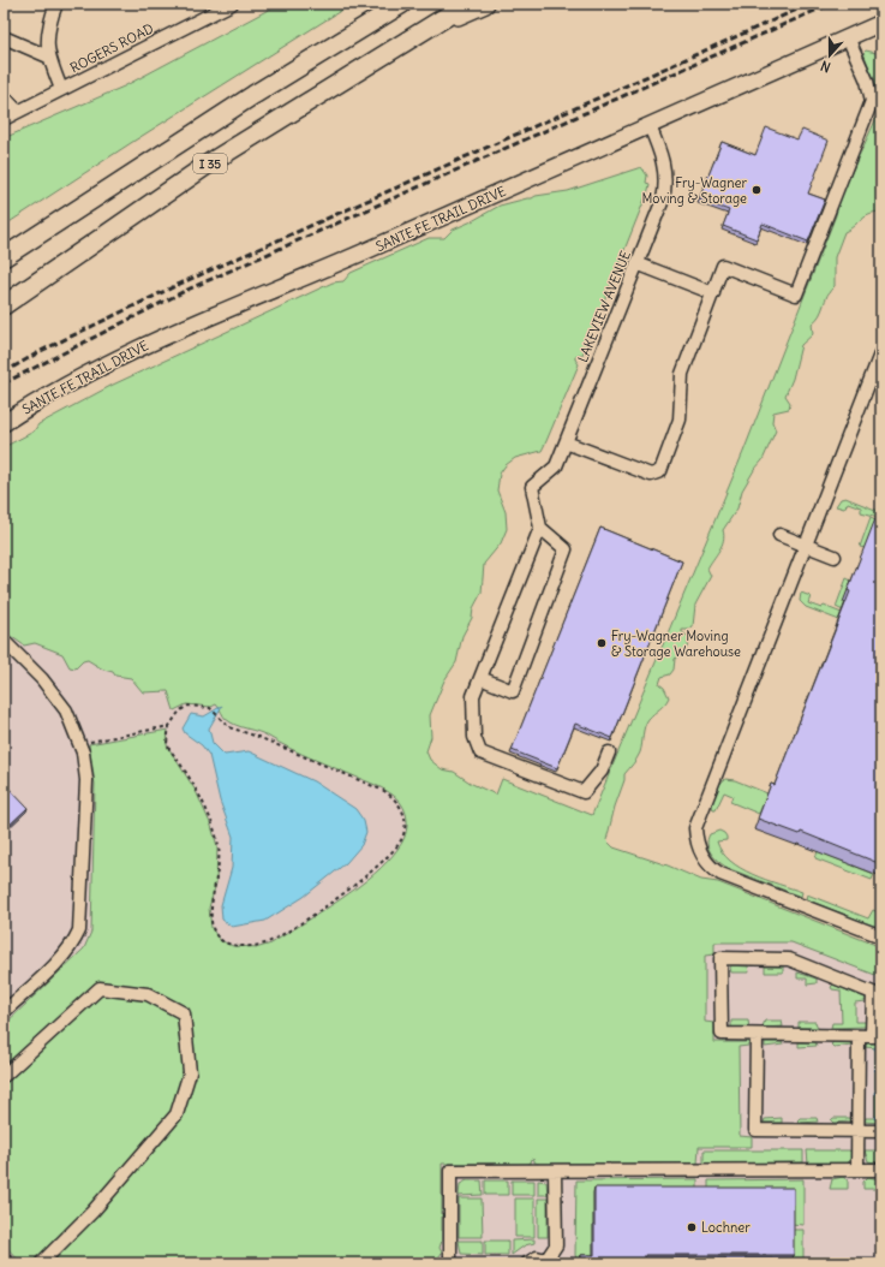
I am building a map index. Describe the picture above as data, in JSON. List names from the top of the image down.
{
  "streets": {
    "highway": ["I 35"],
    "main road": ["SANTE FE TRAIL DRIVE"],
    "street": ["ROGERS ROAD", "LAKEVIEW AVENUE"]
  },
  "crossings": [
    ["SANTE FE TRAIL DRIVE", "LAKEVIEW AVENUE"]
  ],
  "places": ["Fry-Wagner Moving & Storage", "Fry-Wagner Moving & Storage Warehouse", "Lochner"],
  "north": "bottom"
}
